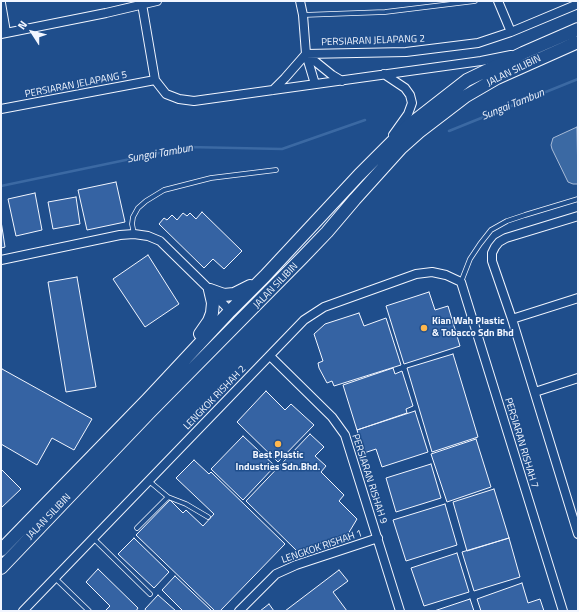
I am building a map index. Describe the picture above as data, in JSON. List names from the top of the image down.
{
  "streets": {
    "main road": ["JALAN SILIBIN"],
    "street": [
      "PERSIARAN JELAPANG 2",
      "PERSIARAN JELAPANG 5",
      "LENGKOK RISHAH 2",
      "PERSIARAN RISHAH 7",
      "PERSIARAN RISHAH 9",
      "LENGKOK RISHAH 1"
    ]
  },
  "crossings": [
    ["JALAN SILIBIN", "PERSIARAN JELAPANG 5"],
    ["LENGKOK RISHAH 2", "PERSIARAN RISHAH 7"],
    ["LENGKOK RISHAH 2", "PERSIARAN RISHAH 9"],
    ["PERSIARAN RISHAH 9", "LENGKOK RISHAH 1"]
  ],
  "water": ["Sungai Tambun"],
  "places": ["Kian Wah Plastic & Tobacco Sdn Bhd", "Best Plastic Industries Sdn.Bhd."],
  "north": "top left"
}
